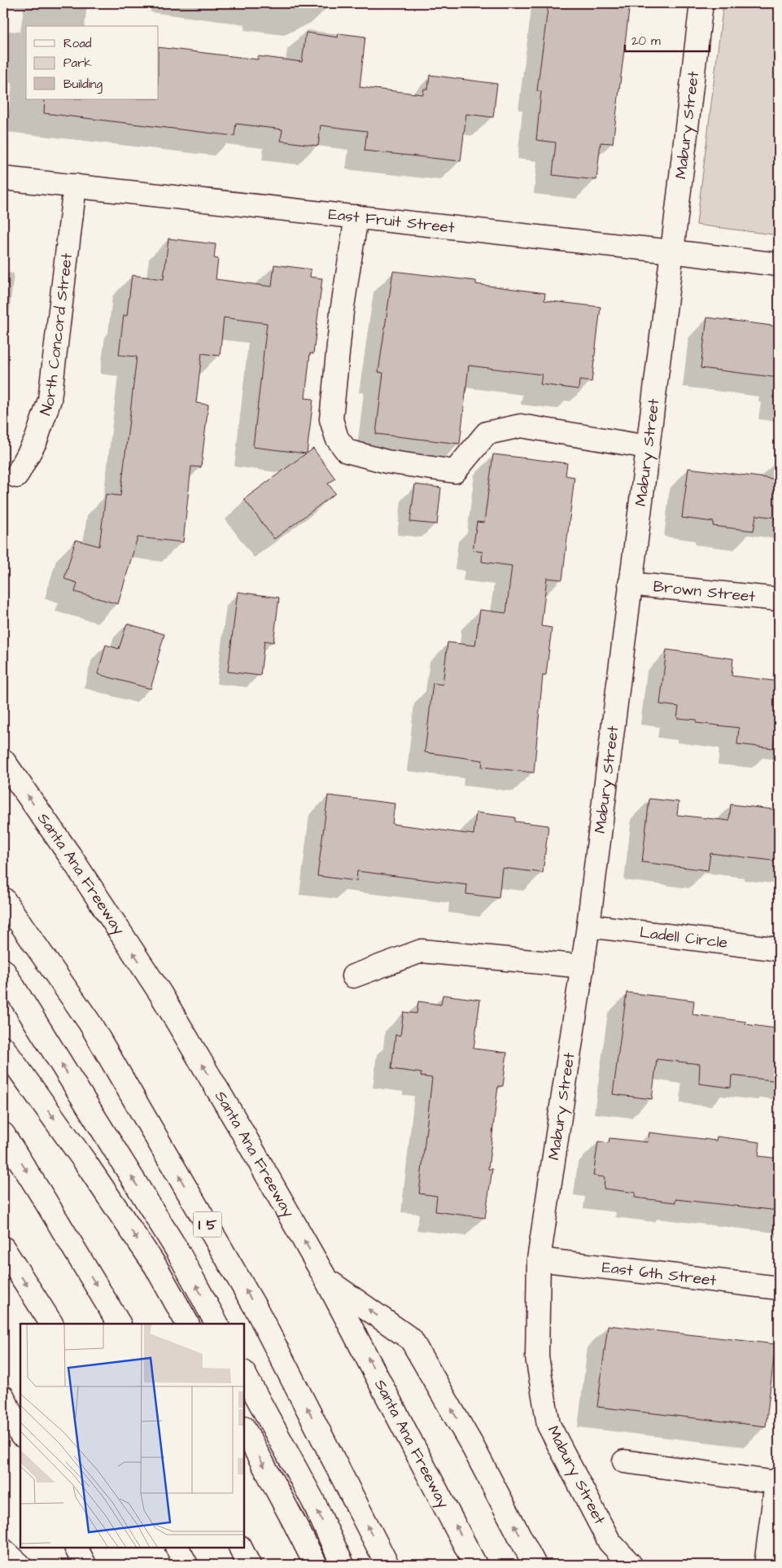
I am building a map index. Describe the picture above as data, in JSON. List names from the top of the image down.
{
  "streets": {
    "main road": [
      "Mabury Street",
      "East Fruit Street",
      "North Concord Street",
      "Brown Street",
      "Santa Ana Freeway",
      "Ladell Circle",
      "I 5",
      "East 6th Street"
    ]
  },
  "crossings": [
    ["Mabury Street", "East Fruit Street"],
    ["Mabury Street", "Brown Street"],
    ["Mabury Street", "Ladell Circle"],
    ["Mabury Street", "East 6th Street"],
    ["East Fruit Street", "North Concord Street"]
  ],
  "legend": ["Road", "Park", "Building"],
  "scale_bar": "20 m"
}
